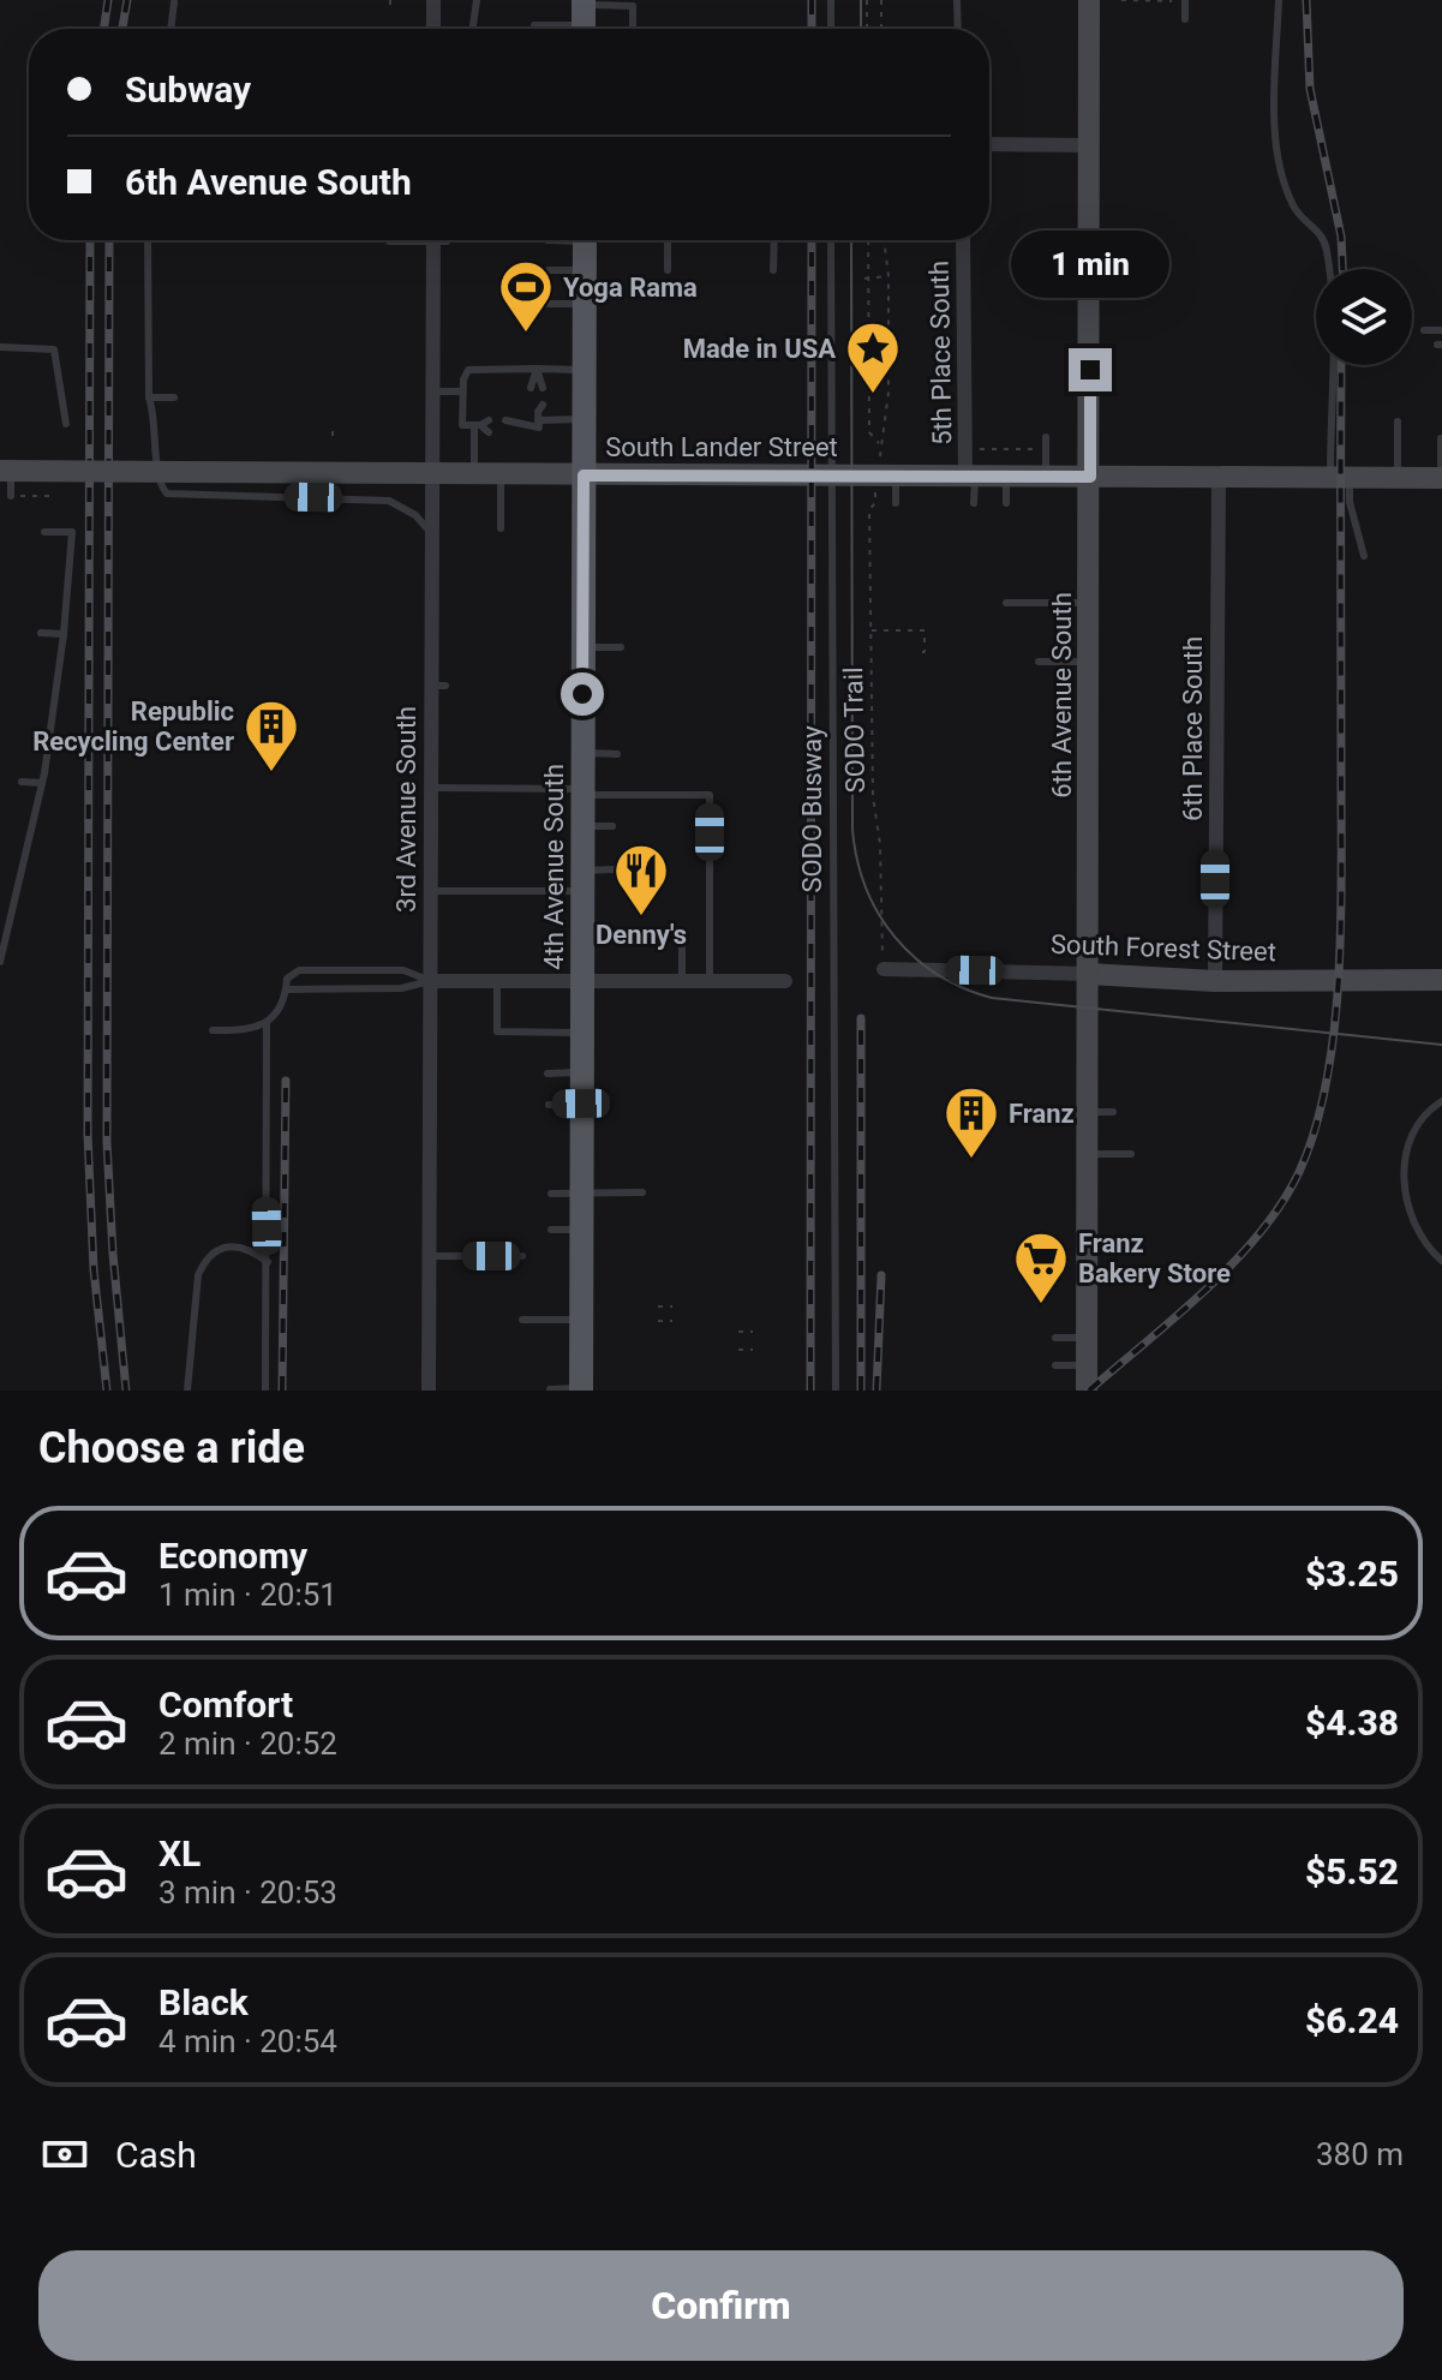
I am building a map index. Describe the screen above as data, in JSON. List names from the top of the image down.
{
  "streets": {
    "main road": [
      "South Lander Street",
      "6th Avenue South",
      "4th Avenue South",
      "South Forest Street"
    ],
    "street": ["5th Place South", "6th Place South", "3rd Avenue South"],
    "lane": ["SODO Busway"],
    "path": ["SODO Trail"]
  },
  "crossings": [
    ["5th Place South", "South Lander Street"],
    ["South Lander Street", "6th Avenue South"],
    ["South Lander Street", "6th Place South"],
    ["South Lander Street", "3rd Avenue South"],
    ["South Lander Street", "SODO Busway"],
    ["South Lander Street", "4th Avenue South"],
    ["6th Avenue South", "South Forest Street"],
    ["6th Place South", "South Forest Street"],
    ["SODO Trail", "South Forest Street"]
  ],
  "places": {
    "sports": ["Yoga Rama"],
    "place": ["Made in USA"],
    "building": ["Republic Recycling Center", "Franz"],
    "restaurant": ["Denny's"],
    "supermarket": ["Franz Bakery Store"]
  },
  "page": {
    "banner": ["Subway", "6th Avenue South"],
    "bubble": "1 min",
    "heading": "Choose a ride",
    "list": [
      {
        "name": "Economy",
        "note": "1 min · 20:51",
        "value": "$3.25"
      },
      {
        "name": "Comfort",
        "note": "2 min · 20:52",
        "value": "$4.38"
      },
      {
        "name": "XL",
        "note": "3 min · 20:53",
        "value": "$5.52"
      },
      {
        "name": "Black",
        "note": "4 min · 20:54",
        "value": "$6.24"
      }
    ],
    "pay": ["Cash", "380 m"],
    "buttons": "Confirm"
  }
}
